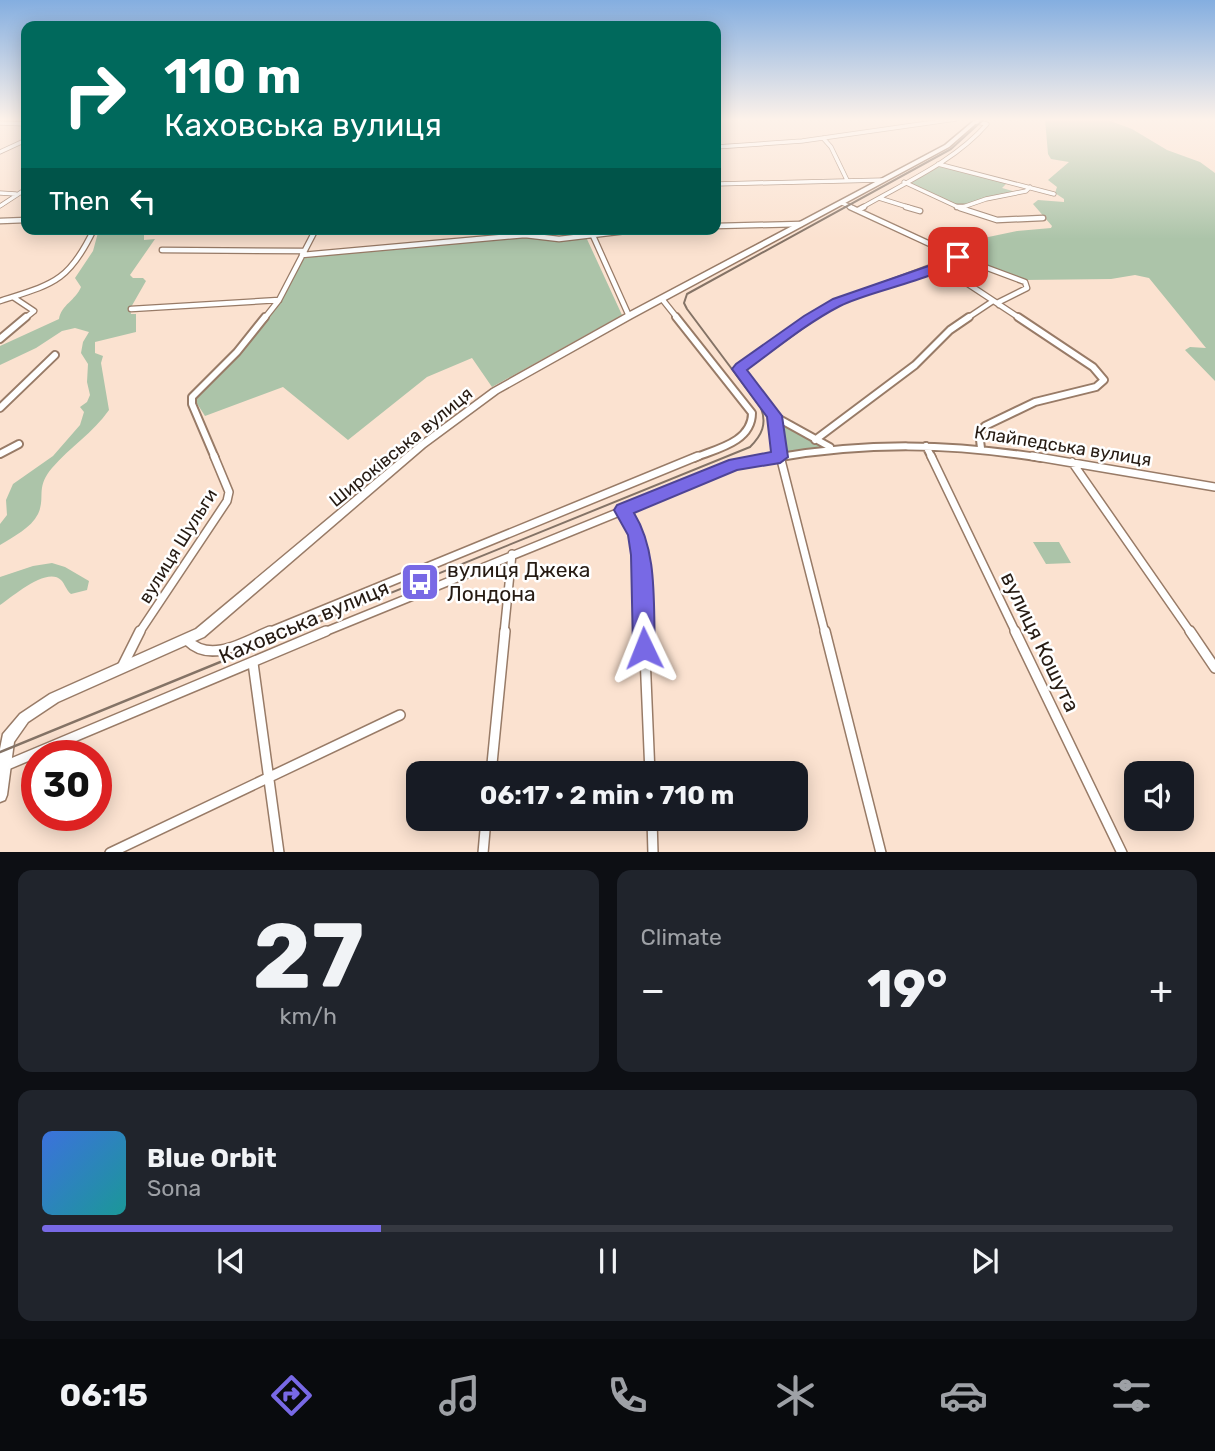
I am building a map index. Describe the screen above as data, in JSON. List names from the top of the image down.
{
  "streets": {
    "main road": ["Широківська вулиця"],
    "street": [
      "Клайпедська вулиця",
      "вулиця Шульги",
      "Каховська вулиця",
      "вулиця Кошута"
    ]
  },
  "crossings": [
    ["Клайпедська вулиця", "Каховська вулиця"],
    ["Клайпедська вулиця", "вулиця Кошута"],
    ["Широківська вулиця", "вулиця Шульги"],
    ["Широківська вулиця", "Каховська вулиця"]
  ],
  "places": {
    "bus stop": ["вулиця Джека Лондона"]
  },
  "page": {
    "turn": ["110 m", "Каховська вулиця"],
    "then": "Then",
    "limit": "30",
    "trip": "06:17 · 2 min · 710 m",
    "tile": [
      ["27", "km/h"],
      "Climate"
    ],
    "heat": ["−", "19°", "+"],
    "song": ["Blue Orbit", "Sona"],
    "tabs": "06:15"
  }
}
